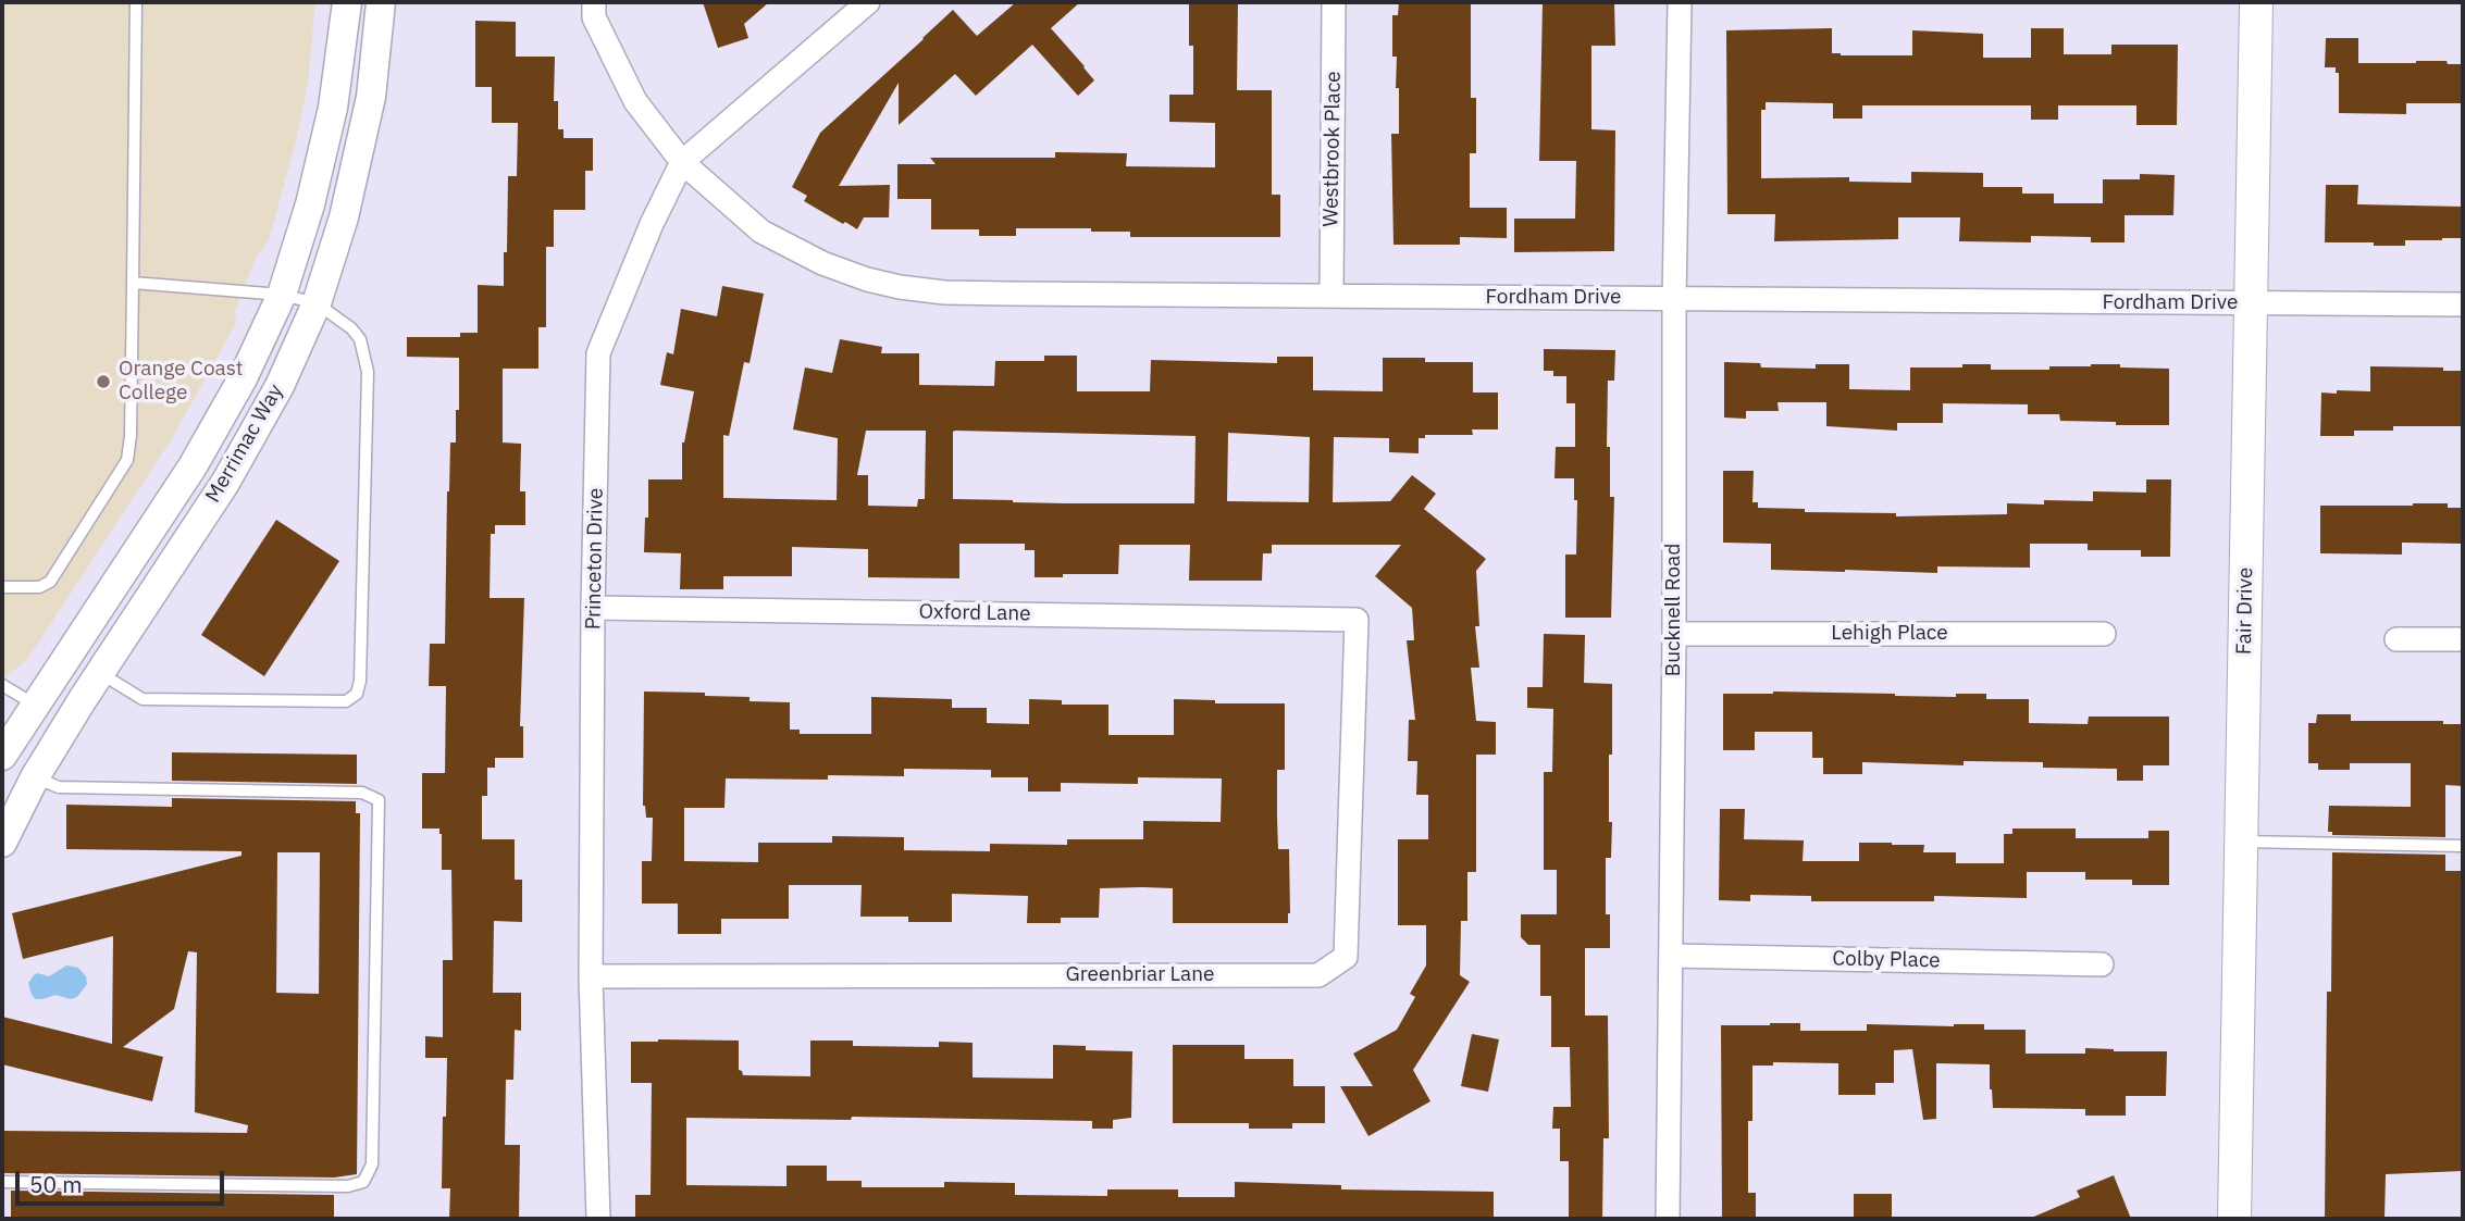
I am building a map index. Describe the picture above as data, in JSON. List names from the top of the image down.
{
  "streets": {
    "main road": ["Fair Drive"],
    "street": [
      "Westbrook Place",
      "Fordham Drive",
      "Merrimac Way",
      "Princeton Drive",
      "Bucknell Road",
      "Oxford Lane",
      "Lehigh Place",
      "Colby Place",
      "Greenbriar Lane"
    ]
  },
  "crossings": [
    ["Westbrook Place", "Fordham Drive"],
    ["Fordham Drive", "Princeton Drive"],
    ["Fordham Drive", "Bucknell Road"],
    ["Fordham Drive", "Fair Drive"],
    ["Princeton Drive", "Oxford Lane"],
    ["Princeton Drive", "Greenbriar Lane"],
    ["Bucknell Road", "Lehigh Place"],
    ["Bucknell Road", "Colby Place"],
    ["Oxford Lane", "Greenbriar Lane"]
  ],
  "places": ["Orange Coast College"],
  "scale_bar": "50 m"
}
